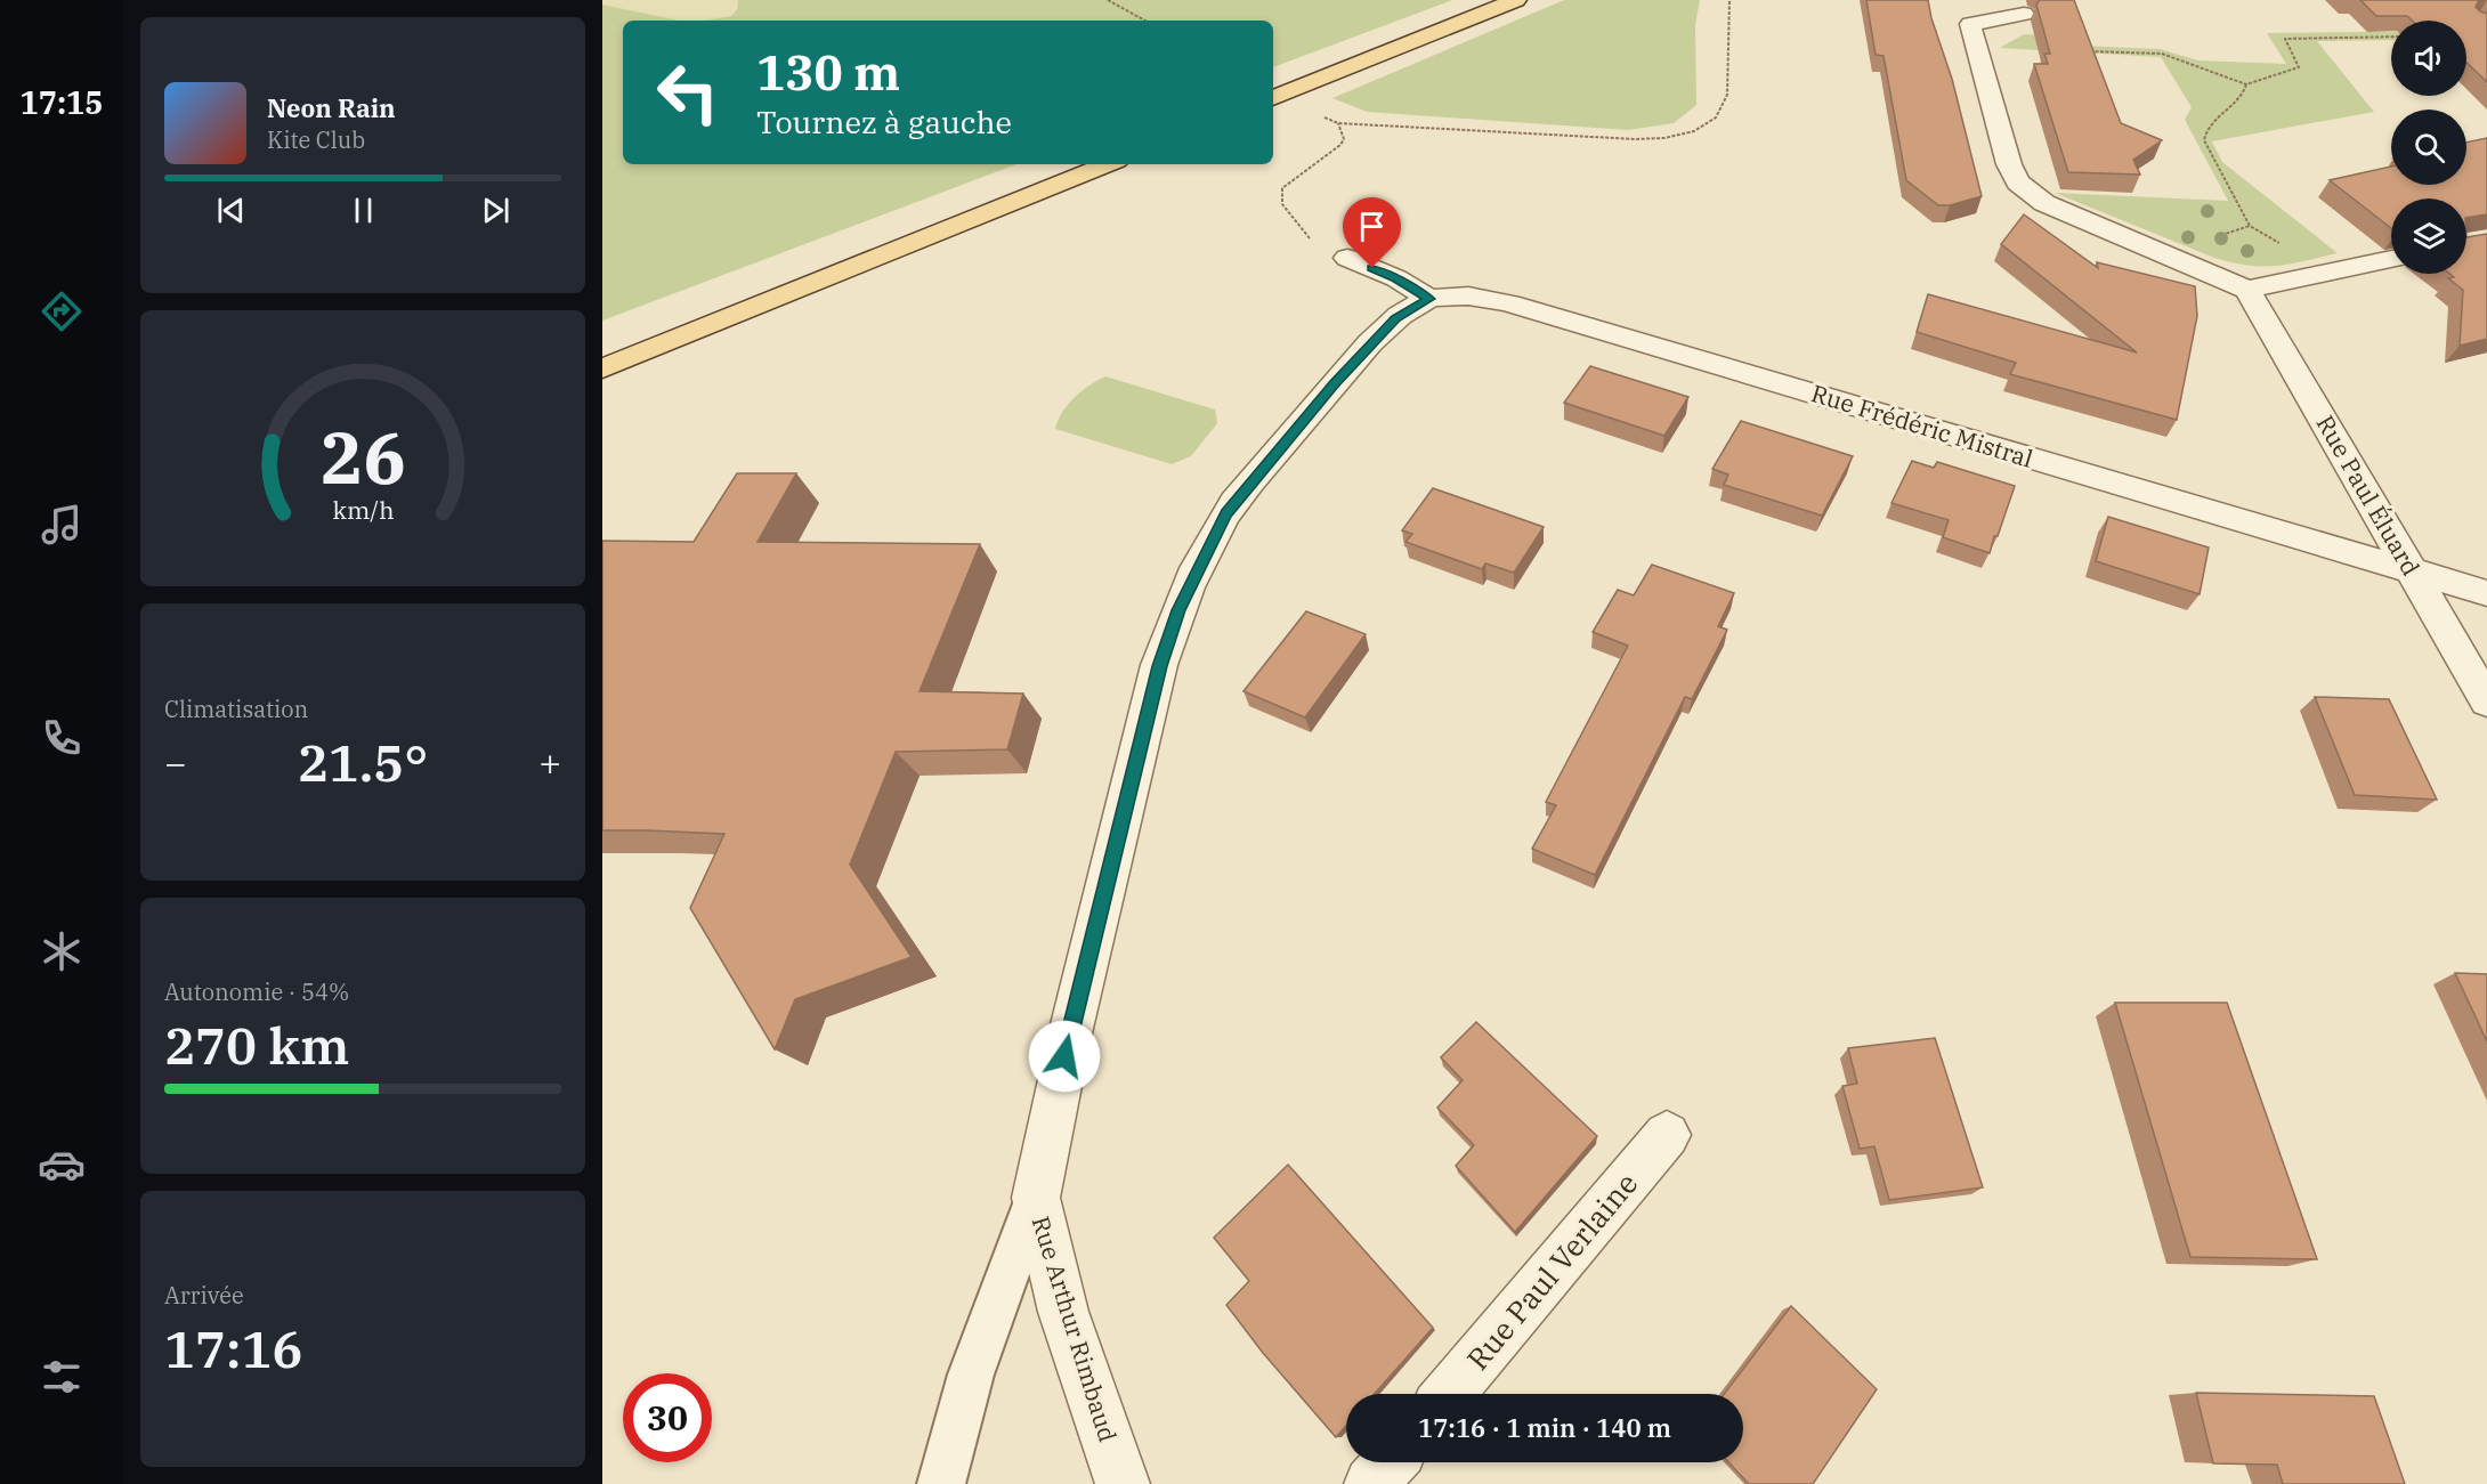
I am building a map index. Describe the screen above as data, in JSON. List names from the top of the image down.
{
  "streets": {
    "street": [
      "Rue Frédéric Mistral",
      "Rue Paul Éluard",
      "Rue Paul Verlaine",
      "Rue Arthur Rimbaud"
    ]
  },
  "crossings": [
    ["Rue Frédéric Mistral", "Rue Paul Éluard"],
    ["Rue Frédéric Mistral", "Rue Arthur Rimbaud"]
  ],
  "page": {
    "tabs": "17:15",
    "turn": ["130 m", "Tournez à gauche"],
    "song": ["Neon Rain", "Kite Club"],
    "tile": [
      "Climatisation",
      ["Autonomie · 54%", "270 km"],
      ["Arrivée", "17:16"]
    ],
    "heat": ["−", "21.5°", "+"],
    "limit": "30",
    "trip": "17:16 · 1 min · 140 m",
    "gauge": ["26", "km/h"]
  }
}
